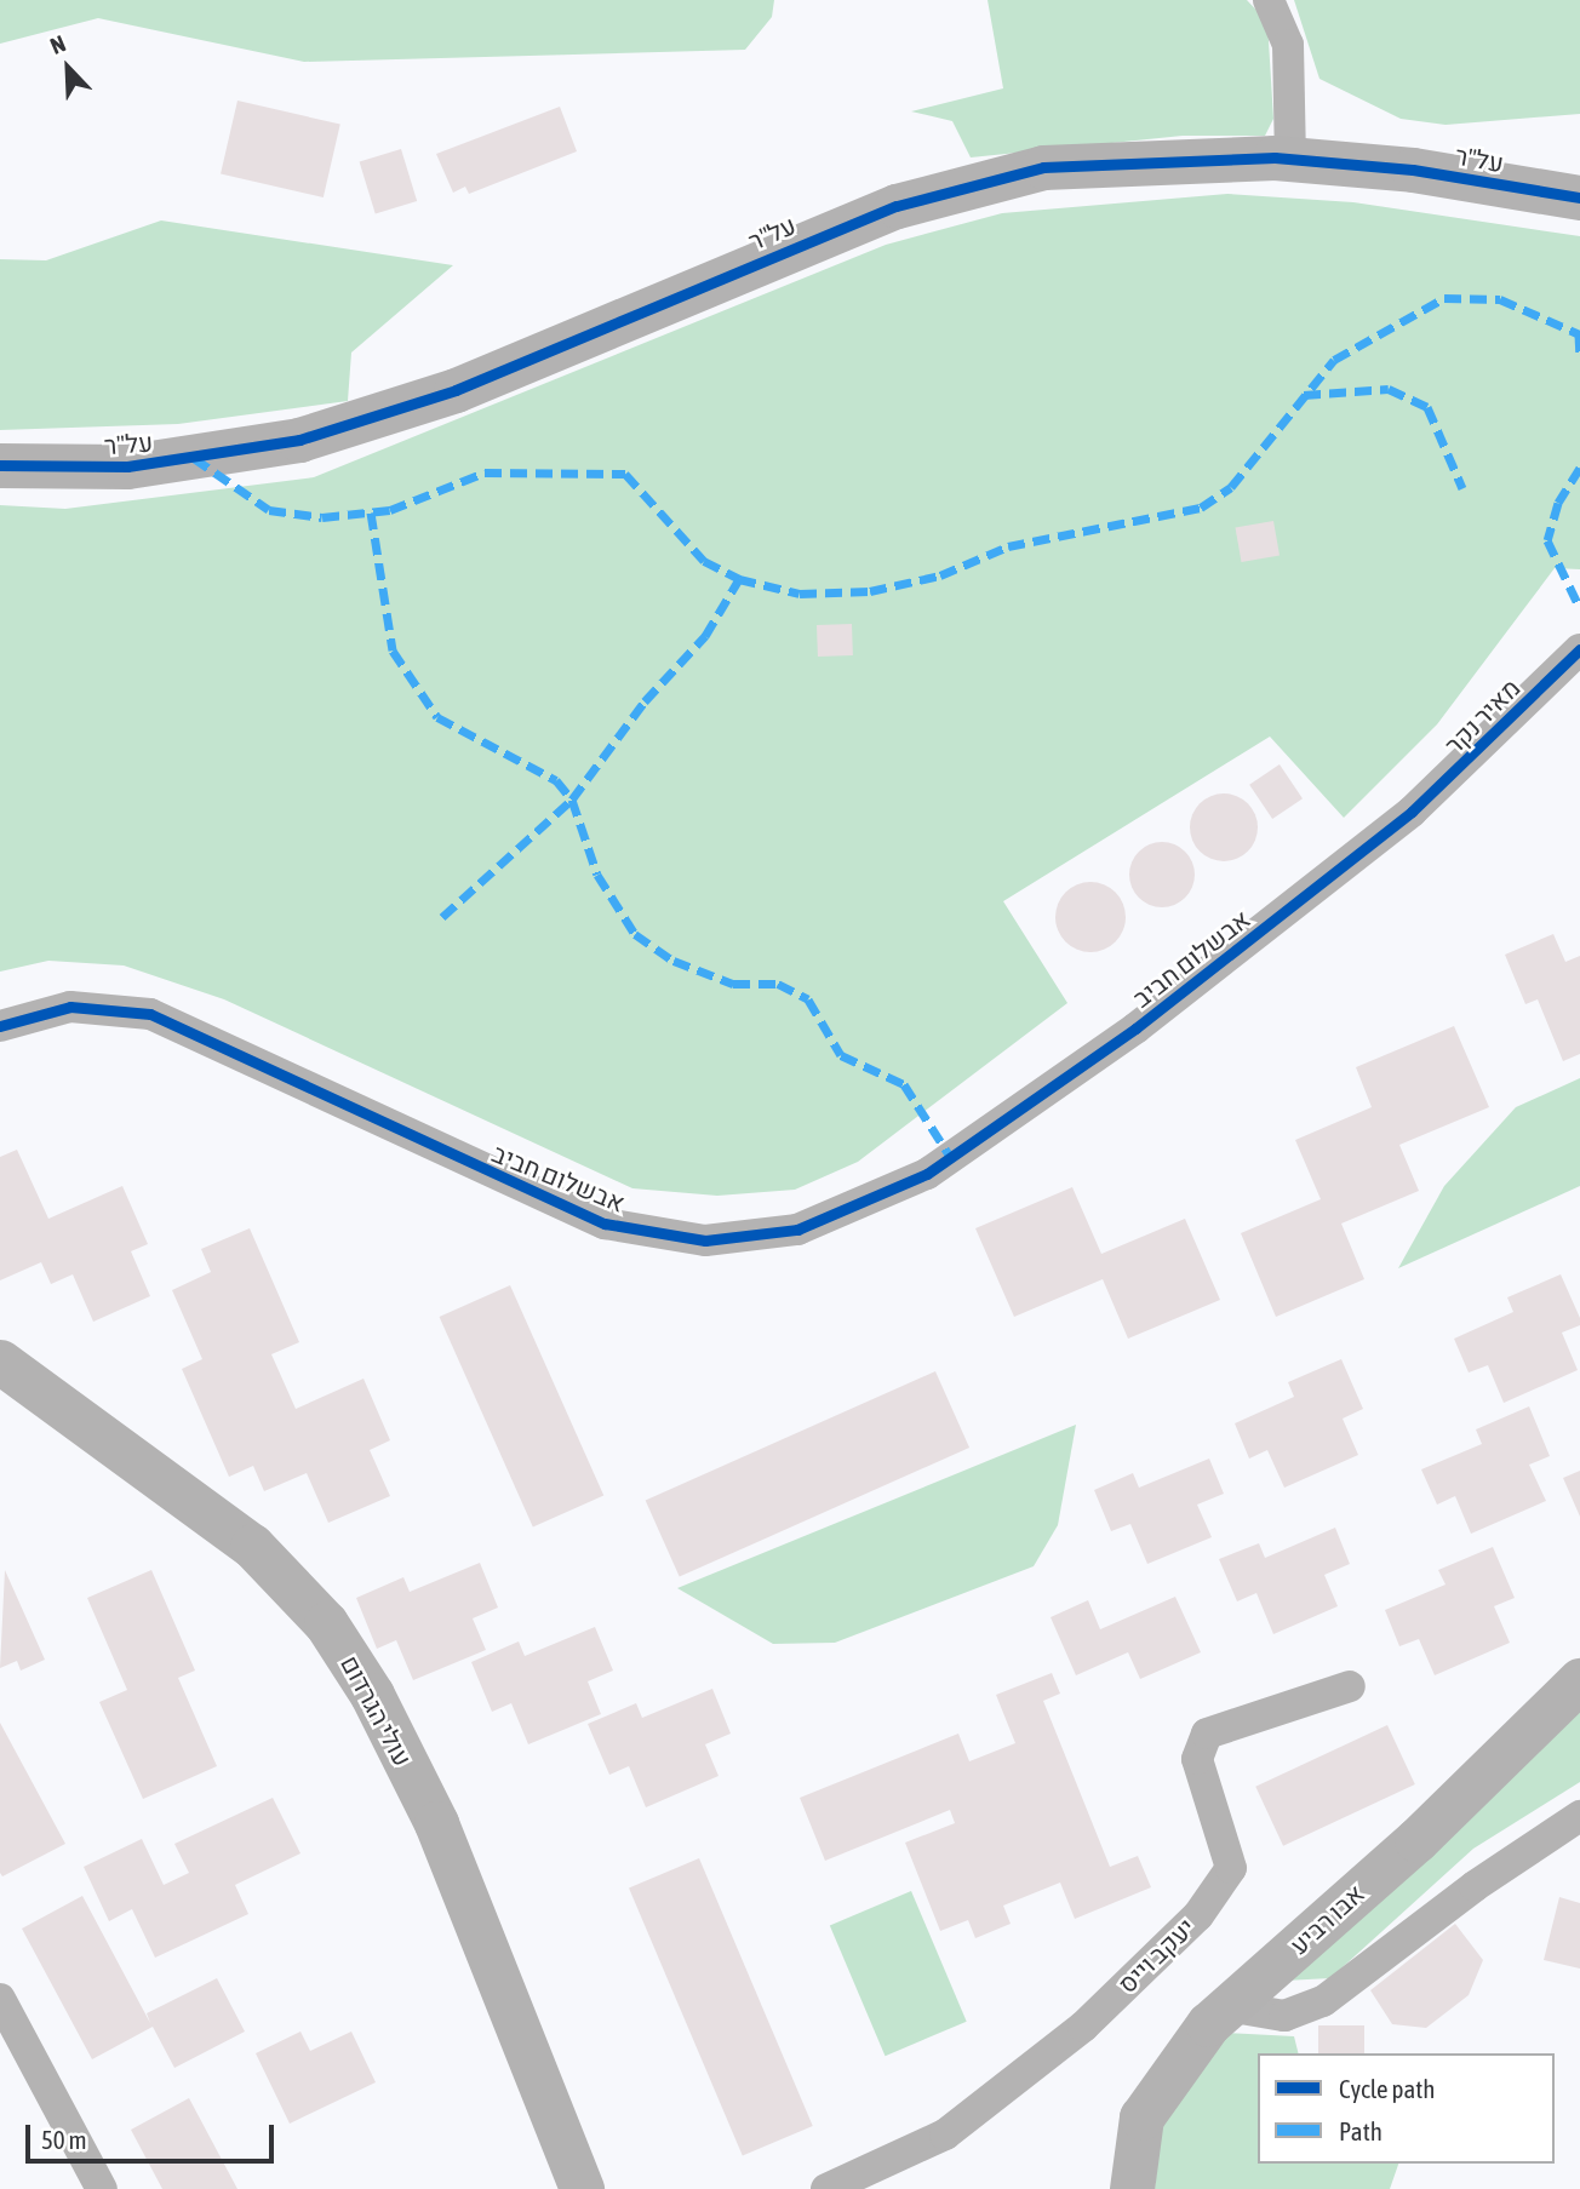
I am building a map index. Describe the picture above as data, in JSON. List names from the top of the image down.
{
  "streets": {
    "street": [
      "על\"ר",
      "מאיר נקר",
      "אבשלום חביב",
      "עולי הגרדום",
      "אבו רביע",
      "יעקב וייס"
    ]
  },
  "crossings": [
    ["מאיר נקר", "אבשלום חביב"]
  ],
  "legend": ["Cycle path", "Path"],
  "scale_bar": "50 m",
  "north": "top left"
}
